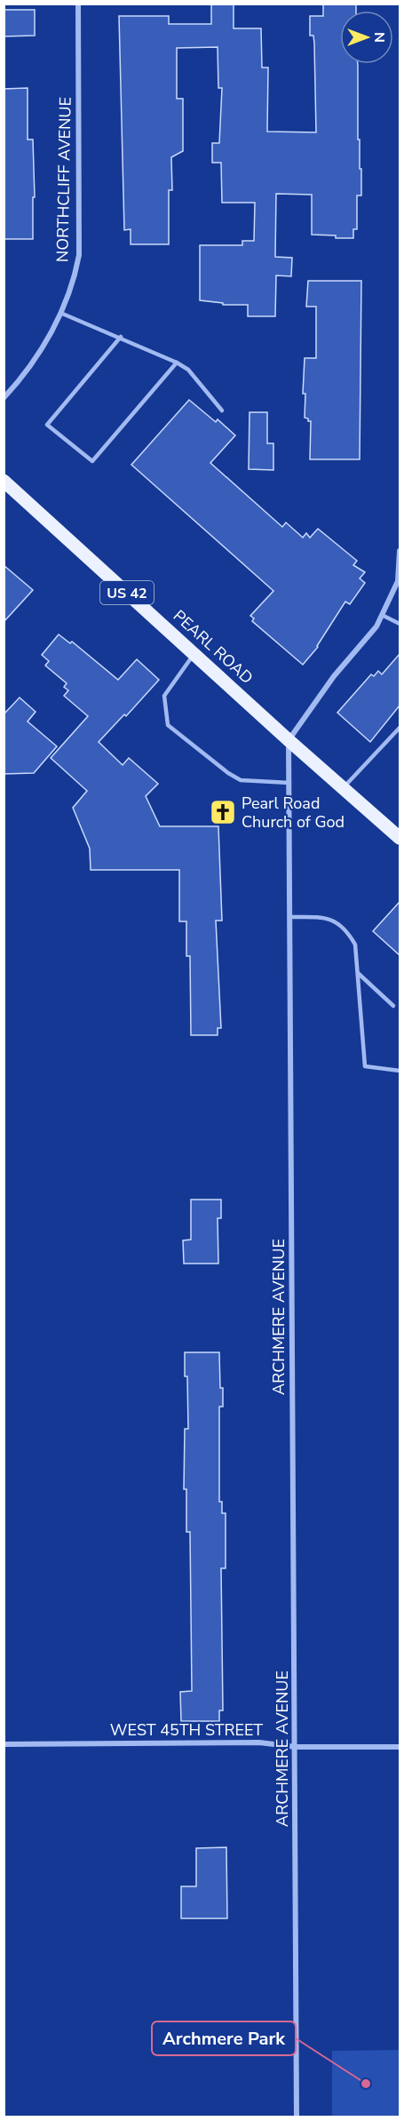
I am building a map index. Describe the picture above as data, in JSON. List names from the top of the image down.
{
  "streets": {
    "main road": ["US 42", "PEARL ROAD"],
    "street": ["NORTHCLIFF AVENUE", "ARCHMERE AVENUE", "WEST 45TH STREET"]
  },
  "crossings": [
    ["PEARL ROAD", "ARCHMERE AVENUE"],
    ["ARCHMERE AVENUE", "WEST 45TH STREET"]
  ],
  "places": {
    "church": ["Pearl Road Church of God"],
    "other": ["Archmere Park"]
  },
  "north": "right"
}
